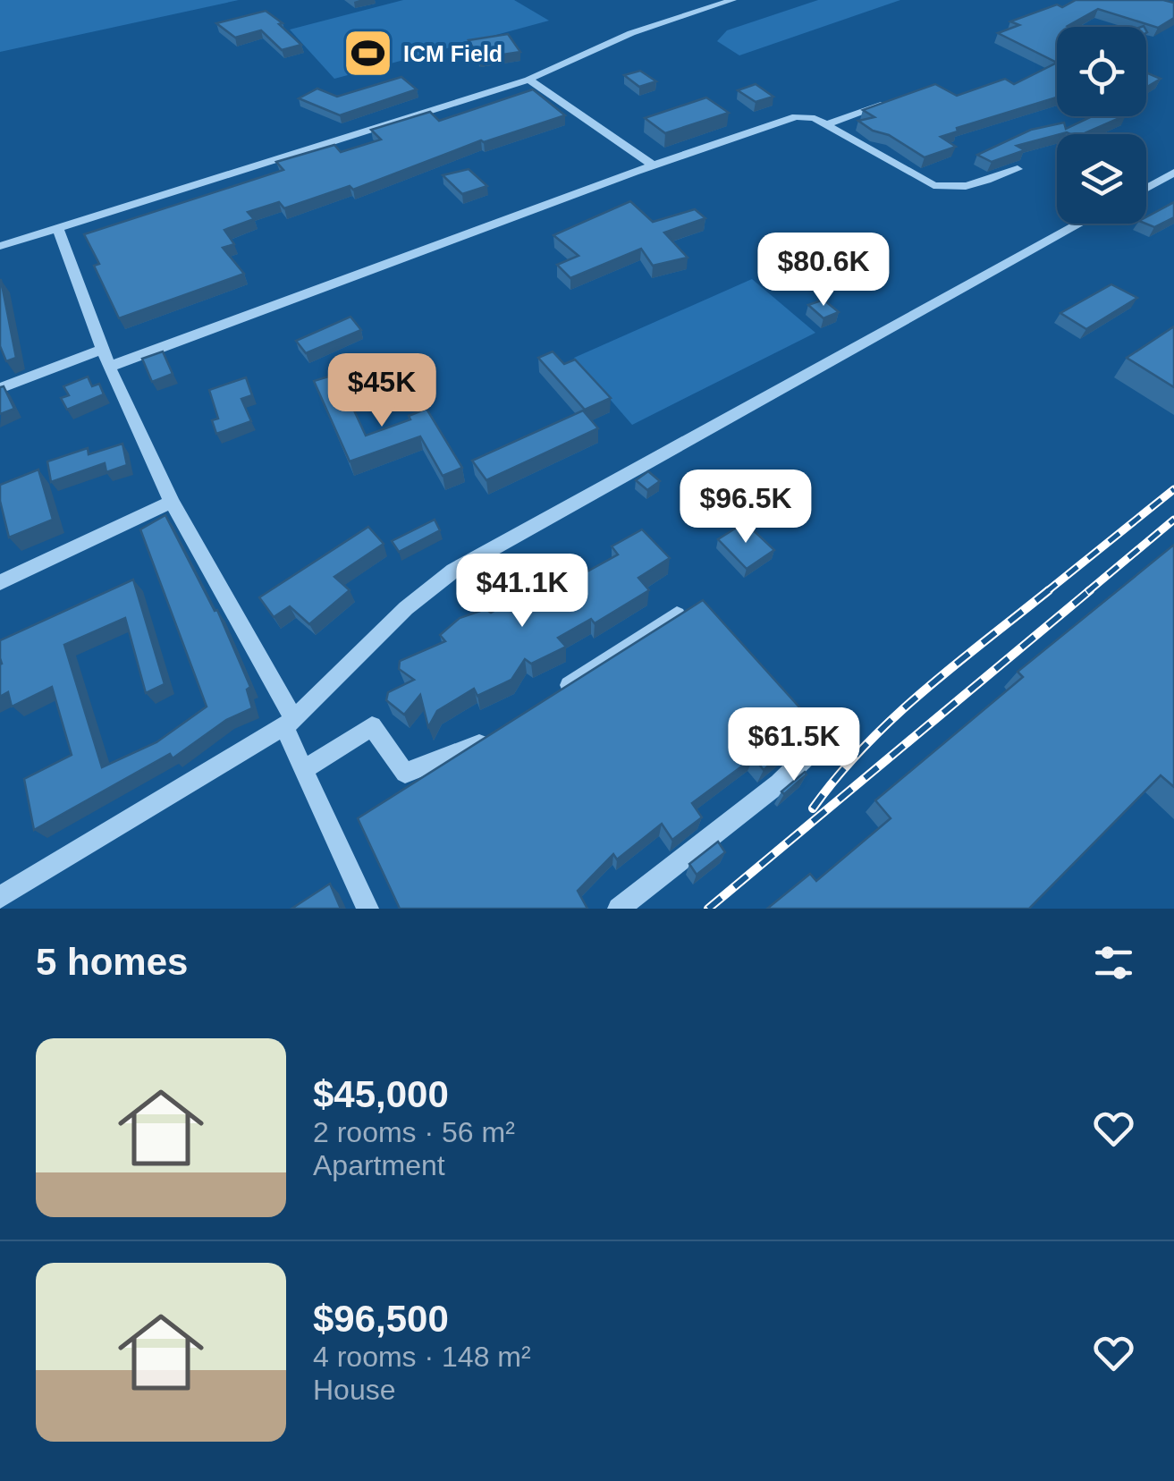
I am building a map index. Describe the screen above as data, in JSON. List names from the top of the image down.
{
  "places": {
    "sports": ["ICM Field"]
  },
  "page": {
    "price": [
      "$80.6K",
      "$45K",
      "$96.5K",
      "$41.1K",
      "$61.5K"
    ],
    "heading": "5 homes",
    "list": [
      {
        "name": "$45,000",
        "note": "2 rooms · 56 m² · Apartment"
      },
      {
        "name": "$96,500",
        "note": "4 rooms · 148 m² · House"
      }
    ]
  }
}
